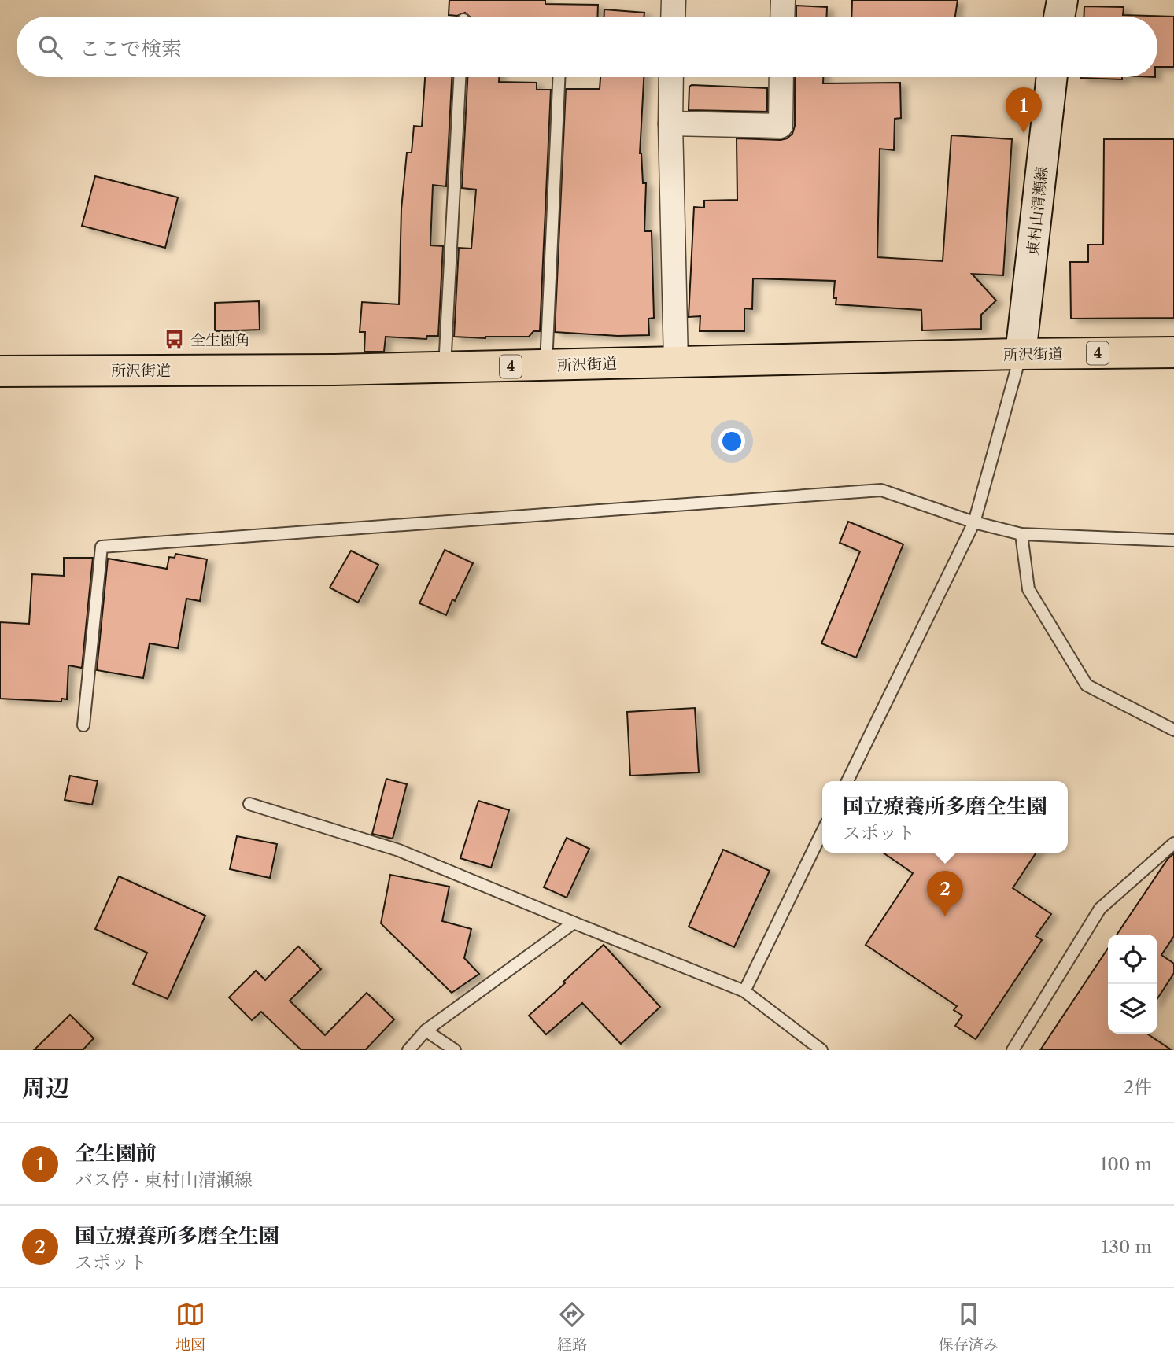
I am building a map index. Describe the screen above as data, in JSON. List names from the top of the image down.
{
  "streets": {
    "main road": ["東村山清瀬線", "4", "所沢街道"]
  },
  "crossings": [
    ["東村山清瀬線", "所沢街道"]
  ],
  "places": {
    "bus stop": ["全生園角"]
  },
  "page": {
    "search": "ここで検索",
    "pins": ["1", "2"],
    "popup": ["国立療養所多磨全生園", "スポット"],
    "heading": ["周辺", "2件"],
    "list": [
      {
        "mark": "1",
        "name": "全生園前",
        "note": "バス停 · 東村山清瀬線",
        "value": "100 m"
      },
      {
        "mark": "2",
        "name": "国立療養所多磨全生園",
        "note": "スポット",
        "value": "130 m"
      }
    ],
    "nav": ["地図", "経路", "保存済み"]
  }
}
